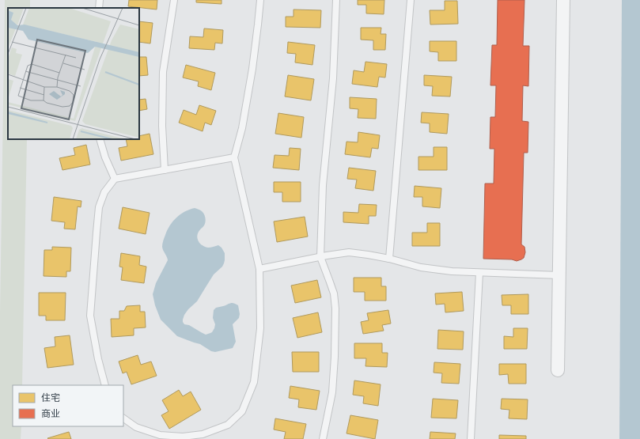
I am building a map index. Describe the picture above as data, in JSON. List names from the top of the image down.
{
  "legend": ["住宅", "商业"]
}
